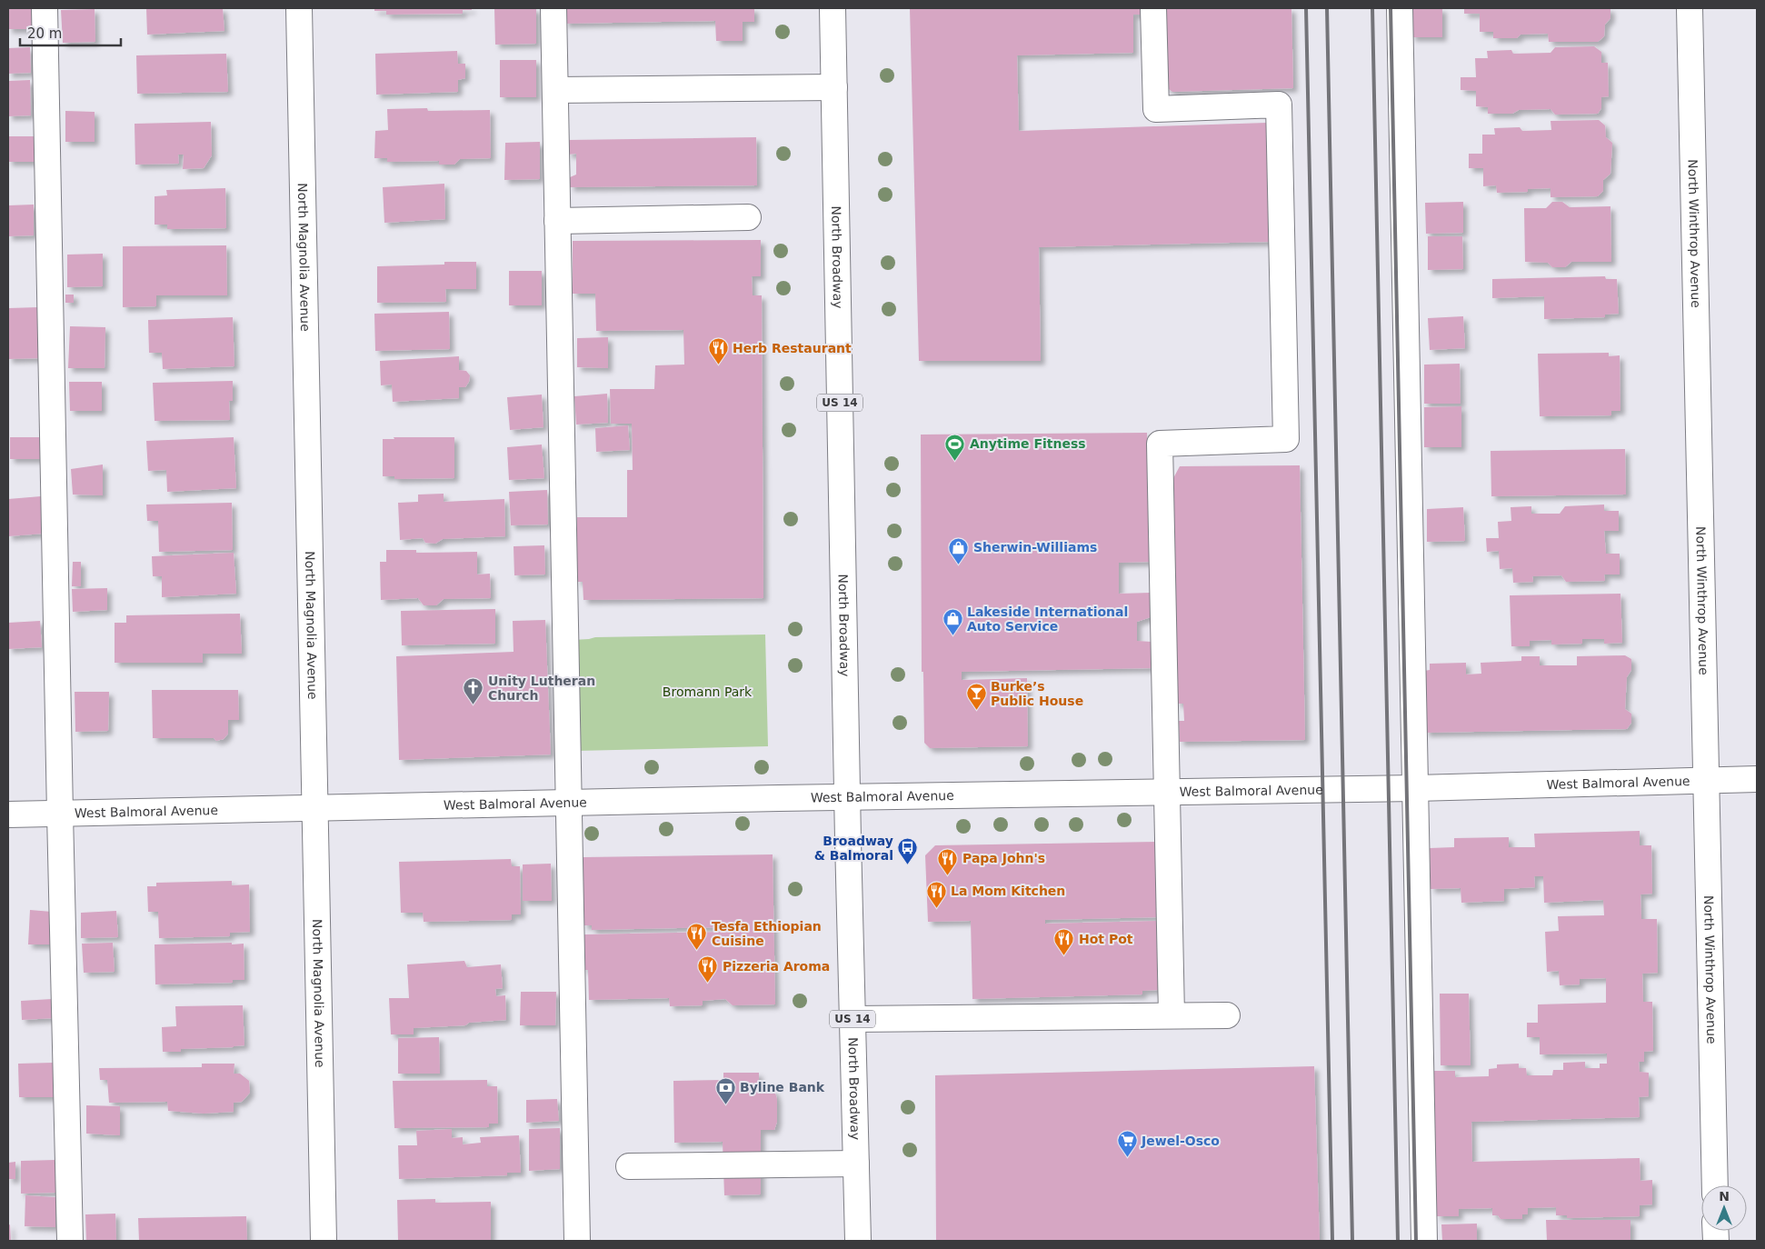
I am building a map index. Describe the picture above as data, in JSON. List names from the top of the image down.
{
  "streets": {
    "street": [
      "North Winthrop Avenue",
      "North Magnolia Avenue",
      "North Broadway",
      "US 14",
      "West Balmoral Avenue"
    ]
  },
  "crossings": [
    ["North Winthrop Avenue", "West Balmoral Avenue"],
    ["North Magnolia Avenue", "West Balmoral Avenue"],
    ["North Broadway", "West Balmoral Avenue"]
  ],
  "parks": ["Bromann Park"],
  "places": {
    "restaurant": [
      "Herb Restaurant",
      "Papa John's",
      "La Mom Kitchen",
      "Tesfa Ethiopian Cuisine",
      "Hot Pot",
      "Pizzeria Aroma"
    ],
    "sports": ["Anytime Fitness"],
    "shop": ["Sherwin-Williams", "Lakeside International Auto Service"],
    "church": ["Unity Lutheran Church"],
    "bar": ["Burke’s Public House"],
    "bus stop": ["Broadway & Balmoral"],
    "bank": ["Byline Bank"],
    "supermarket": ["Jewel-Osco"]
  },
  "scale_bar": "20 m",
  "north": "top"
}
